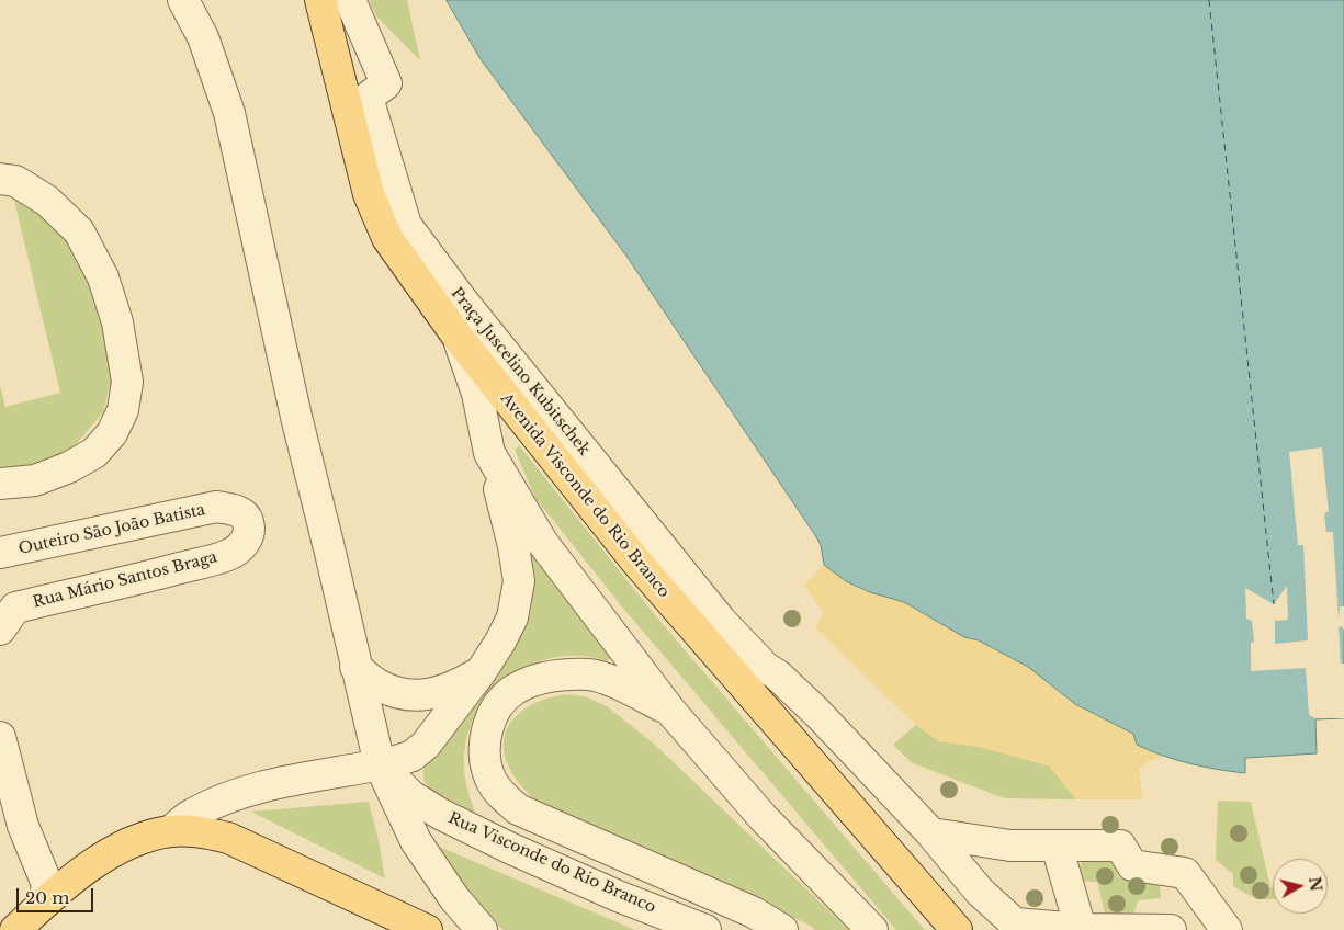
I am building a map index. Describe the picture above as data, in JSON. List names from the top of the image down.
{
  "streets": {
    "main road": ["Avenida Visconde do Rio Branco"],
    "street": [
      "Praça Juscelino Kubitschek",
      "Outeiro São João Batista",
      "Rua Mário Santos Braga",
      "Rua Visconde do Rio Branco"
    ]
  },
  "crossings": [
    ["Outeiro São João Batista", "Rua Mário Santos Braga"]
  ],
  "scale_bar": "20 m",
  "north": "right"
}
